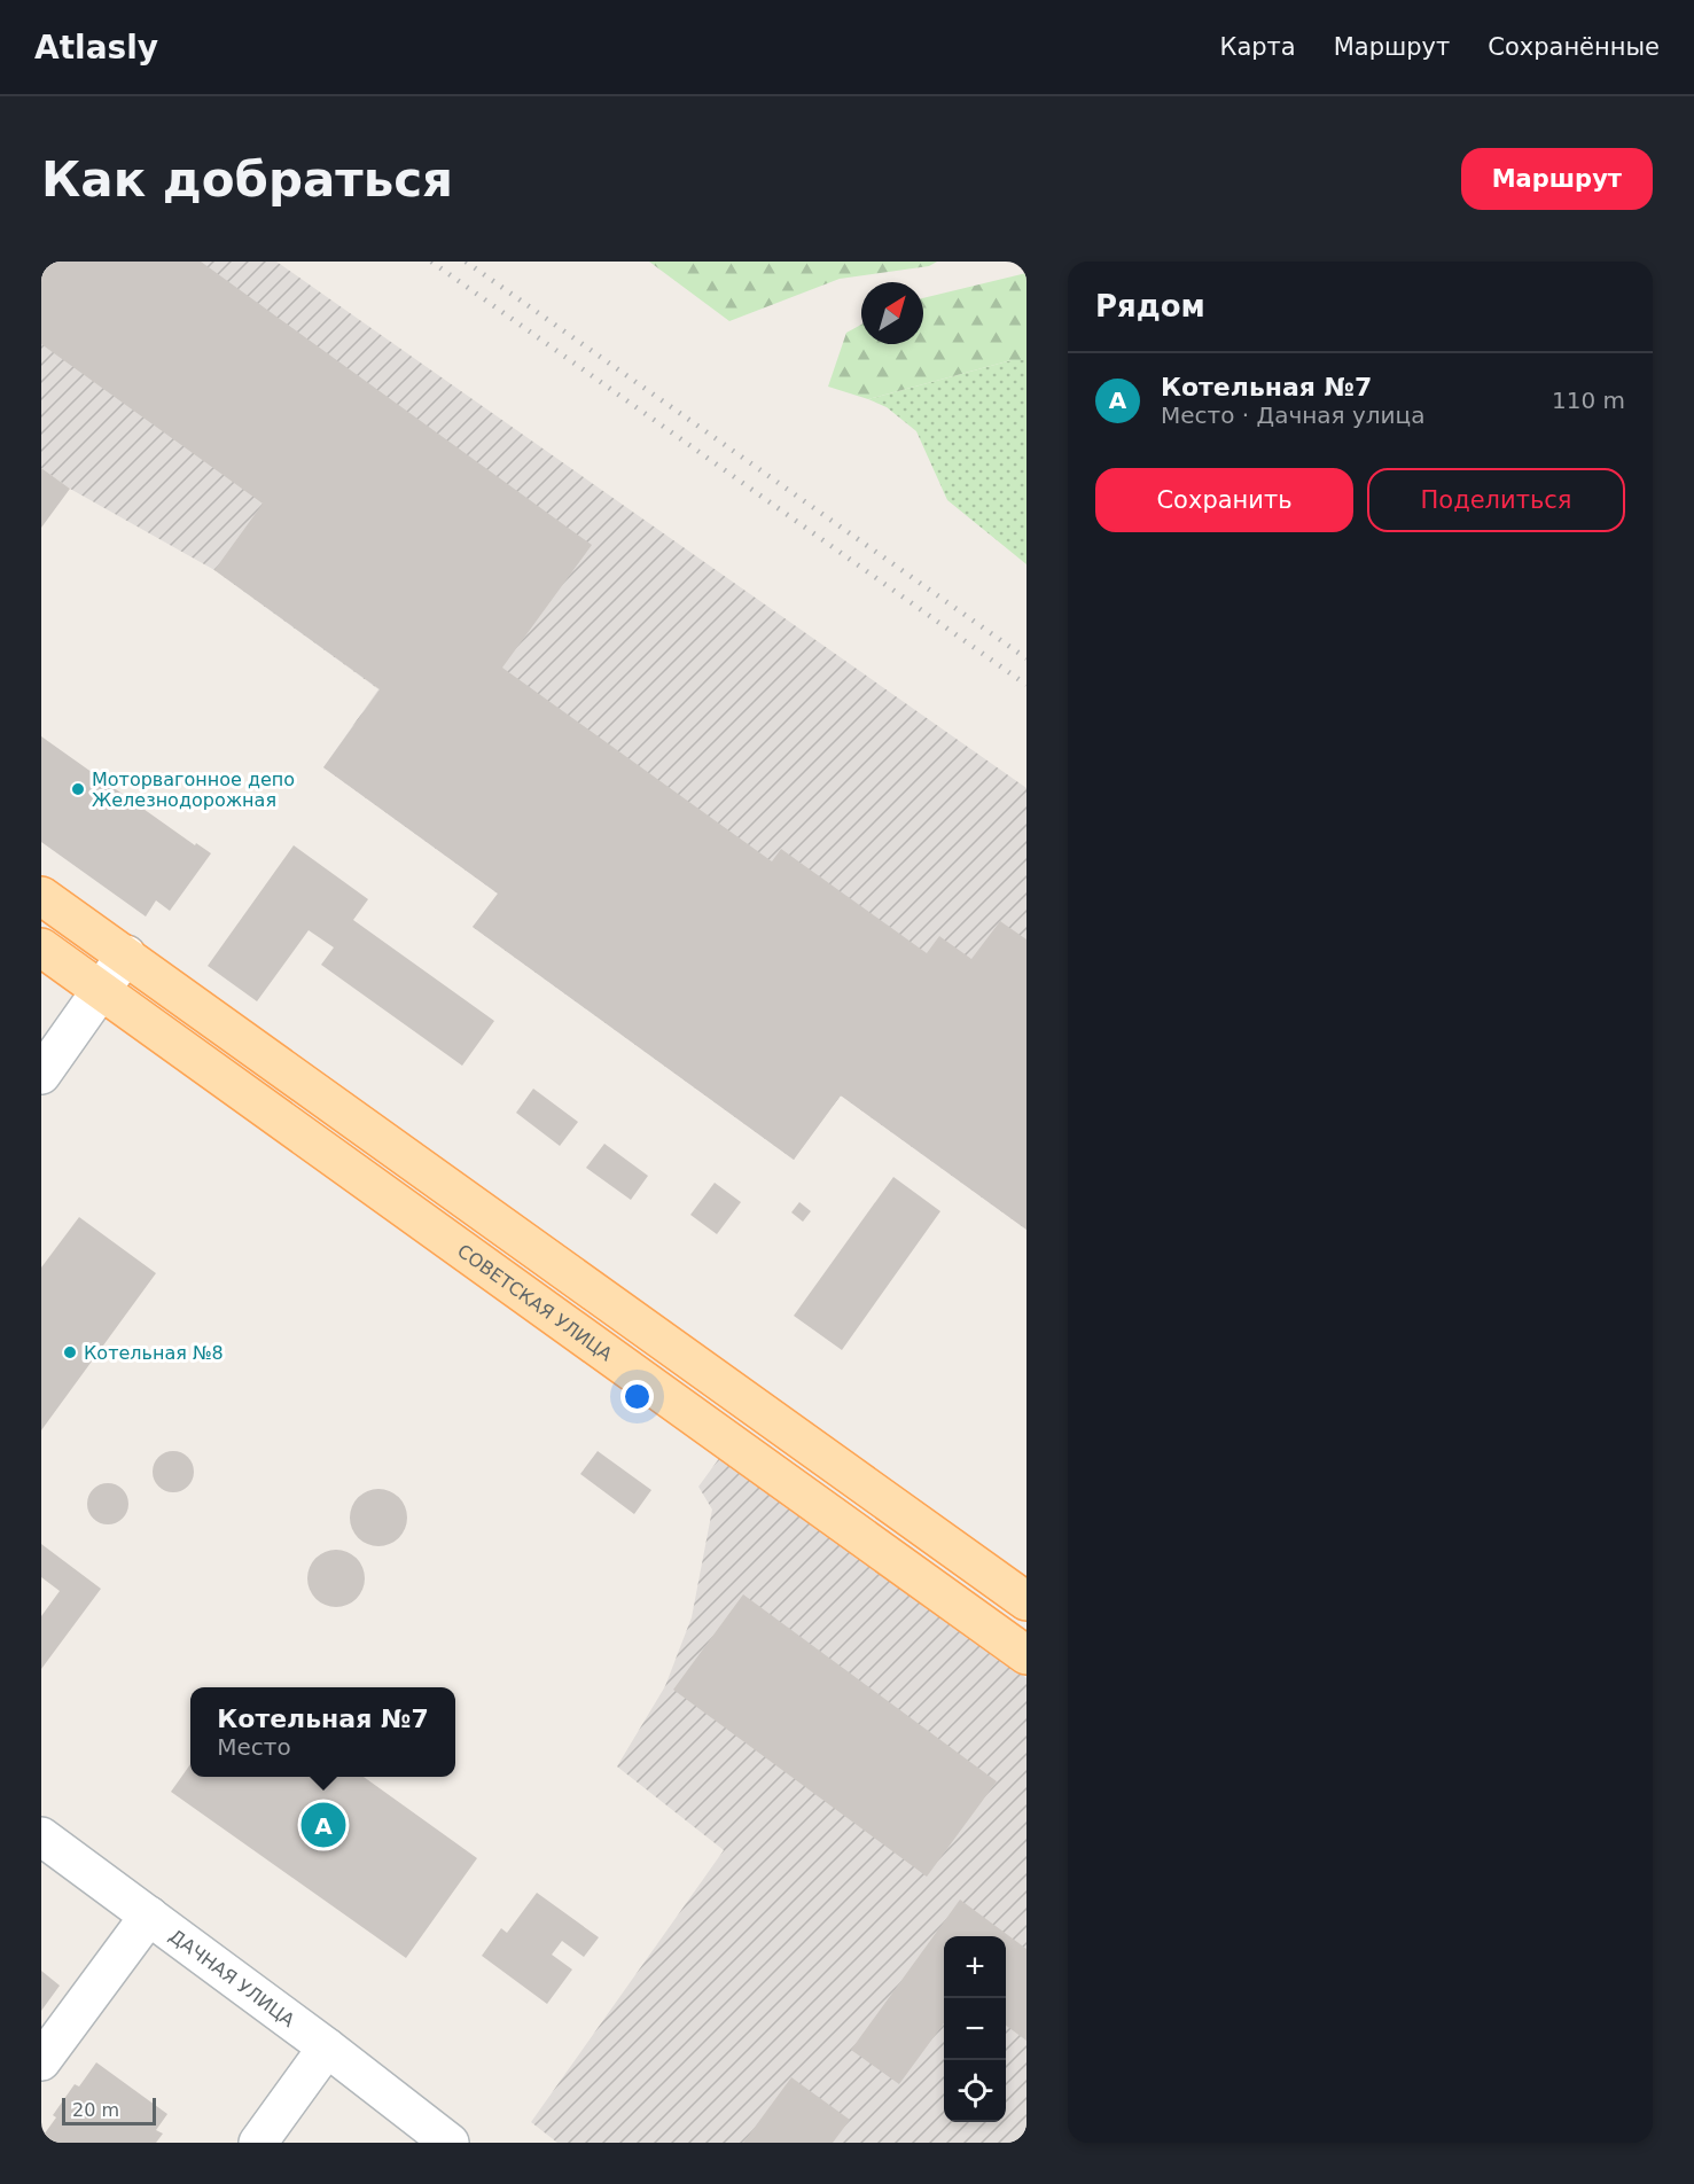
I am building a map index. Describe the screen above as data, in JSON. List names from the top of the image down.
{
  "streets": {
    "main road": ["СОВЕТСКАЯ УЛИЦА"],
    "street": ["ДАЧНАЯ УЛИЦА"]
  },
  "places": ["Моторвагонное депо Железнодорожная", "Котельная №8"],
  "scale_bar": "20 m",
  "north": "top right",
  "page": {
    "header": "Atlasly",
    "nav": ["Карта", "Маршрут", "Сохранённые"],
    "buttons": [
      "Маршрут",
      ["Сохранить", "Поделиться"]
    ],
    "title": "Как добраться",
    "heading": "Рядом",
    "list": [
      {
        "mark": "A",
        "name": "Котельная №7",
        "note": "Место · Дачная улица",
        "value": "110 m"
      }
    ],
    "popup": ["Котельная №7", "Место"],
    "pins": "A",
    "map_buttons": ["+", "−"],
    "scale": "20 m"
  }
}
